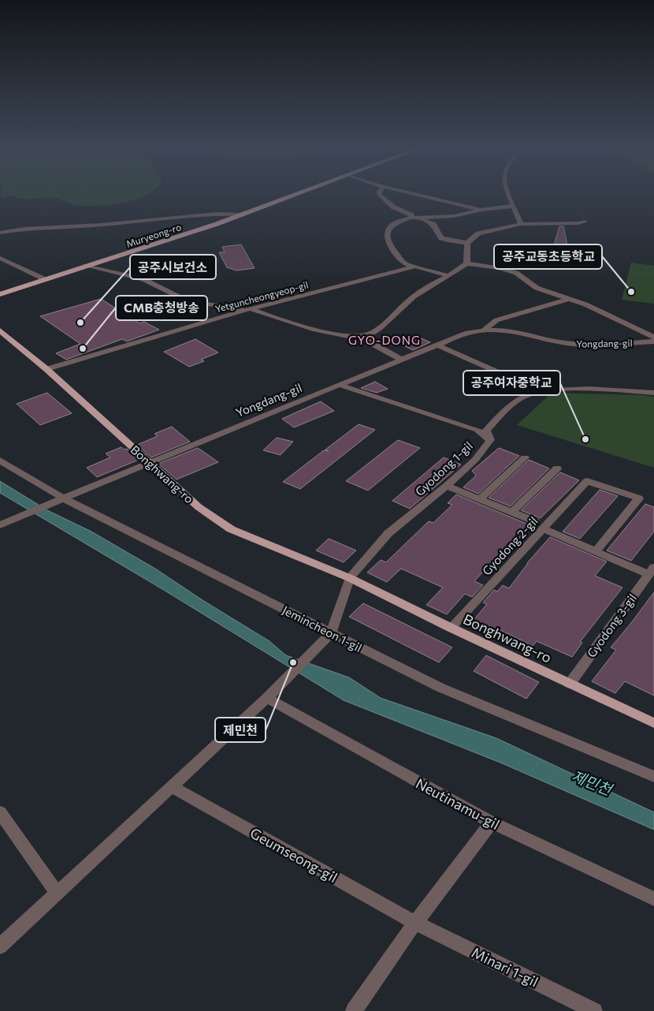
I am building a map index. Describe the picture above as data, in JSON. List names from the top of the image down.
{
  "streets": {
    "main road": ["Muryeong-ro", "Bonghwang-ro"],
    "street": [
      "Yetguncheongyeop-gil",
      "Yongdang-gil",
      "Gyodong 1-gil",
      "Gyodong 2-gil",
      "Gyodong 3-gil",
      "Jemincheon 1-gil",
      "Neutinamu-gil",
      "Geumseong-gil",
      "Minari 1-gil"
    ]
  },
  "crossings": [
    ["Yetguncheongyeop-gil", "Bonghwang-ro"],
    ["Yongdang-gil", "Gyodong 1-gil"],
    ["Yongdang-gil", "Bonghwang-ro"],
    ["Yongdang-gil", "Jemincheon 1-gil"],
    ["Gyodong 1-gil", "Bonghwang-ro"],
    ["Bonghwang-ro", "Gyodong 2-gil"],
    ["Bonghwang-ro", "Gyodong 3-gil"],
    ["Geumseong-gil", "Minari 1-gil"]
  ],
  "districts": ["GYO-DONG"],
  "water": ["제민천"],
  "places": [
    "공주교동초등학교",
    "공주시보건소",
    "CMB충청방송",
    "공주여자중학교",
    "제민천"
  ]
}
